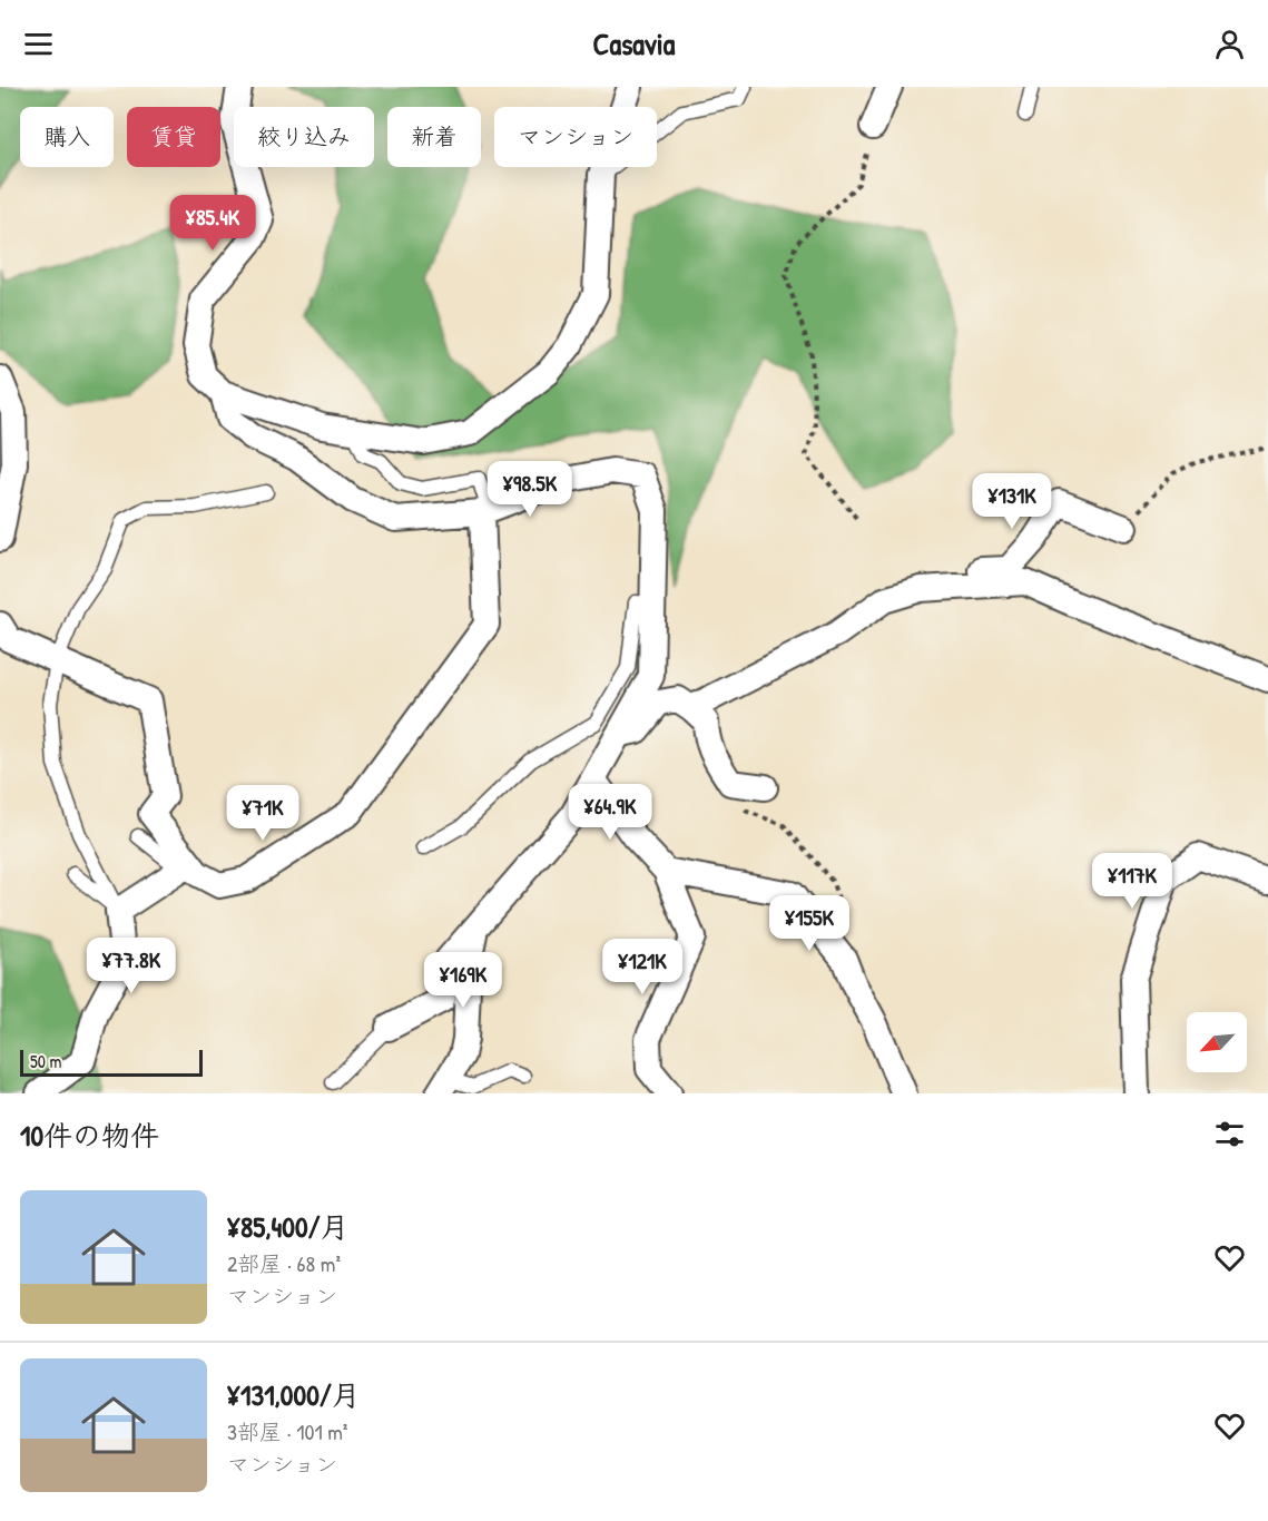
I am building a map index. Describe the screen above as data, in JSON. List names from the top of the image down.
{
  "scale_bar": "50 m",
  "north": "bottom left",
  "page": {
    "header": "Casavia",
    "chip": [
      "購入",
      "賃貸",
      "絞り込み",
      "新着",
      "マンション"
    ],
    "price": [
      "¥85.4K",
      "¥98.5K",
      "¥131K",
      "¥64.9K",
      "¥71K",
      "¥117K",
      "¥155K",
      "¥77.8K",
      "¥121K",
      "¥169K"
    ],
    "scale": "50 m",
    "heading": "10件の物件",
    "list": [
      {
        "name": "¥85,400/月",
        "note": "2部屋 · 68 m² · マンション"
      },
      {
        "name": "¥131,000/月",
        "note": "3部屋 · 101 m² · マンション"
      }
    ]
  }
}
